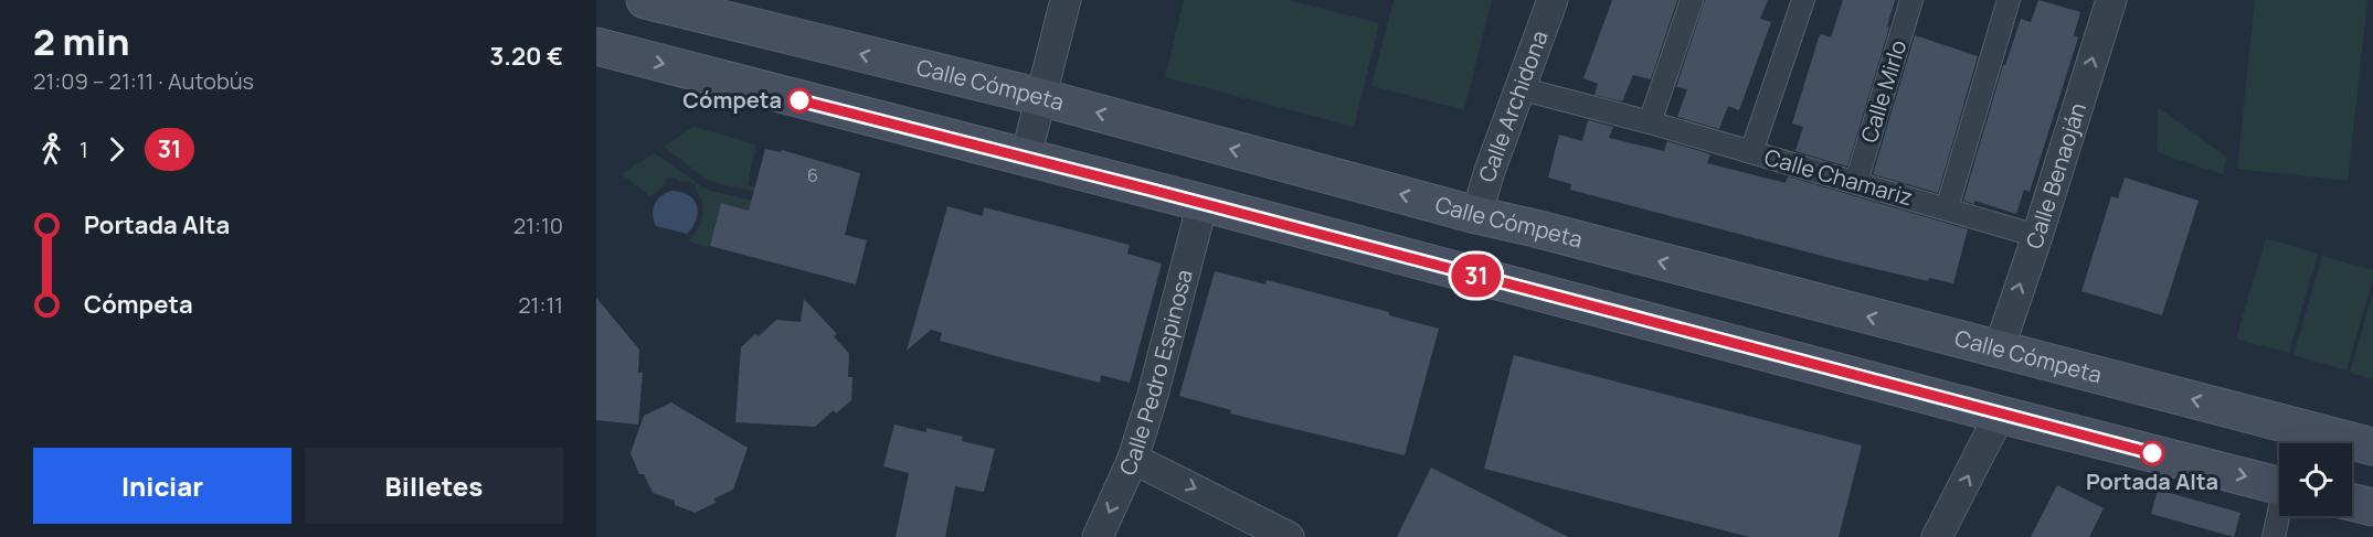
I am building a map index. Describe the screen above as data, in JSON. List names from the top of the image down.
{
  "streets": {
    "main road": ["Calle Cómpeta"],
    "street": [
      "Calle Mirlo",
      "Calle Archidona",
      "Calle Benaoján",
      "Calle Chamariz",
      "Calle Pedro Espinosa"
    ]
  },
  "crossings": [
    ["Calle Cómpeta", "Calle Archidona"],
    ["Calle Cómpeta", "Calle Benaoján"],
    ["Calle Mirlo", "Calle Chamariz"],
    ["Calle Archidona", "Calle Chamariz"],
    ["Calle Benaoján", "Calle Chamariz"]
  ],
  "places": ["Cómpeta", "Portada Alta"],
  "lines": ["bus line 31"],
  "house_numbers": ["6"],
  "page": {
    "heading": ["2 min", "21:09 – 21:11 · Autobús", "3.20 €"],
    "on_map": "31",
    "legs": ["1", "31"],
    "list": [
      {
        "name": "Portada Alta",
        "value": "21:10"
      },
      {
        "name": "Cómpeta",
        "value": "21:11"
      }
    ],
    "buttons": ["Iniciar", "Billetes"]
  }
}
